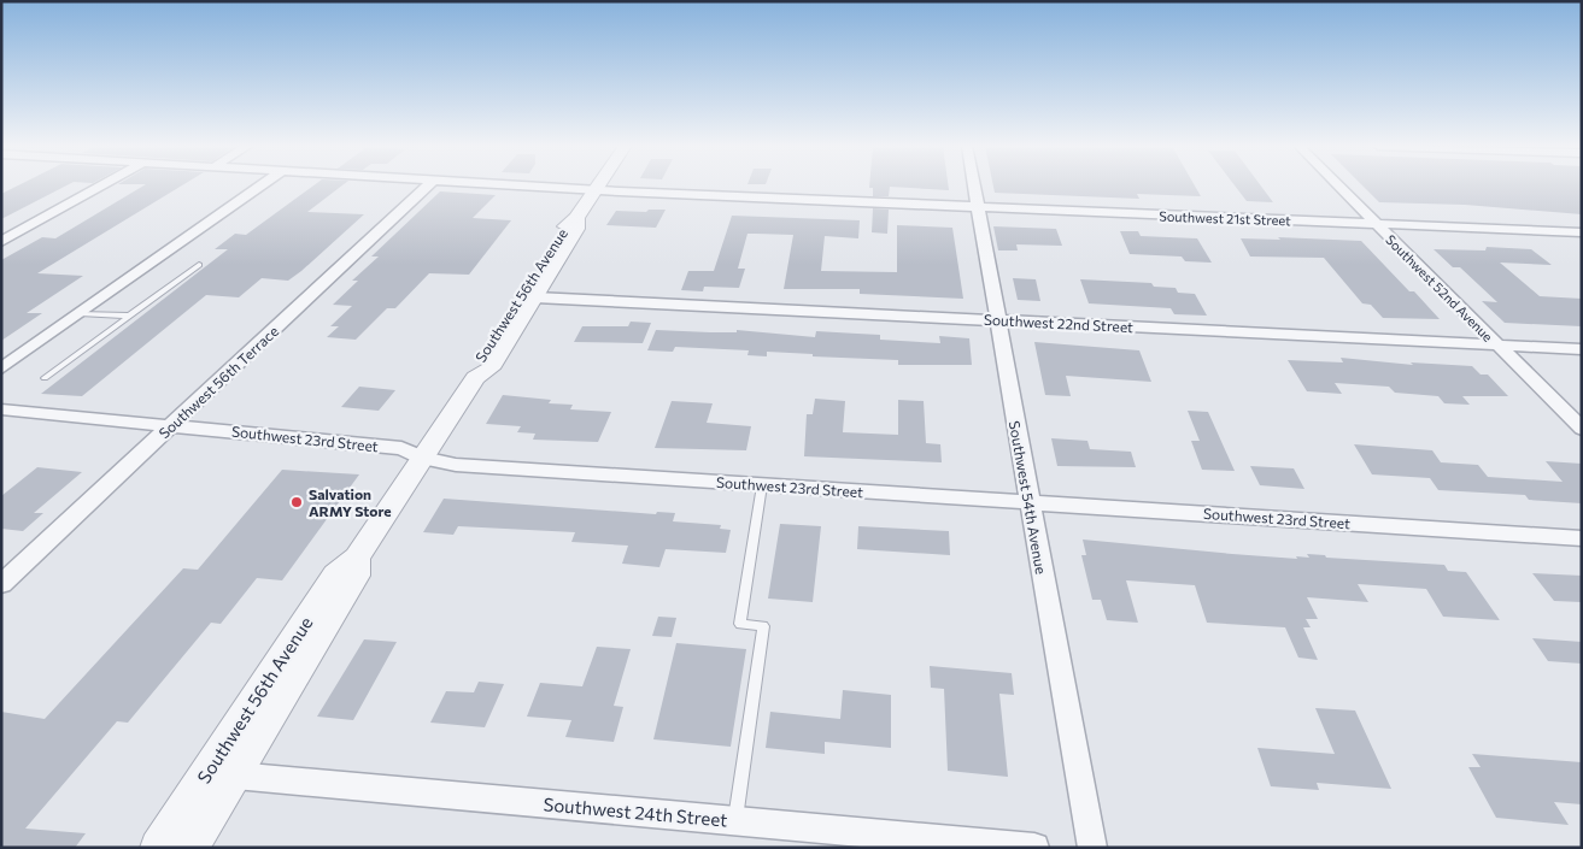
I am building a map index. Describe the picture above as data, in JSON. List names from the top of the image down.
{
  "streets": {
    "street": [
      "Southwest 21st Street",
      "Southwest 52nd Avenue",
      "Southwest 56th Avenue",
      "Southwest 22nd Street",
      "Southwest 56th Terrace",
      "Southwest 23rd Street",
      "Southwest 54th Avenue",
      "Southwest 24th Street"
    ]
  },
  "crossings": [
    ["Southwest 21st Street", "Southwest 52nd Avenue"],
    ["Southwest 21st Street", "Southwest 56th Avenue"],
    ["Southwest 21st Street", "Southwest 54th Avenue"],
    ["Southwest 52nd Avenue", "Southwest 22nd Street"],
    ["Southwest 56th Avenue", "Southwest 22nd Street"],
    ["Southwest 56th Avenue", "Southwest 23rd Street"],
    ["Southwest 56th Avenue", "Southwest 24th Street"],
    ["Southwest 22nd Street", "Southwest 54th Avenue"],
    ["Southwest 56th Terrace", "Southwest 23rd Street"],
    ["Southwest 23rd Street", "Southwest 54th Avenue"]
  ],
  "places": ["Salvation ARMY Store"]
}
